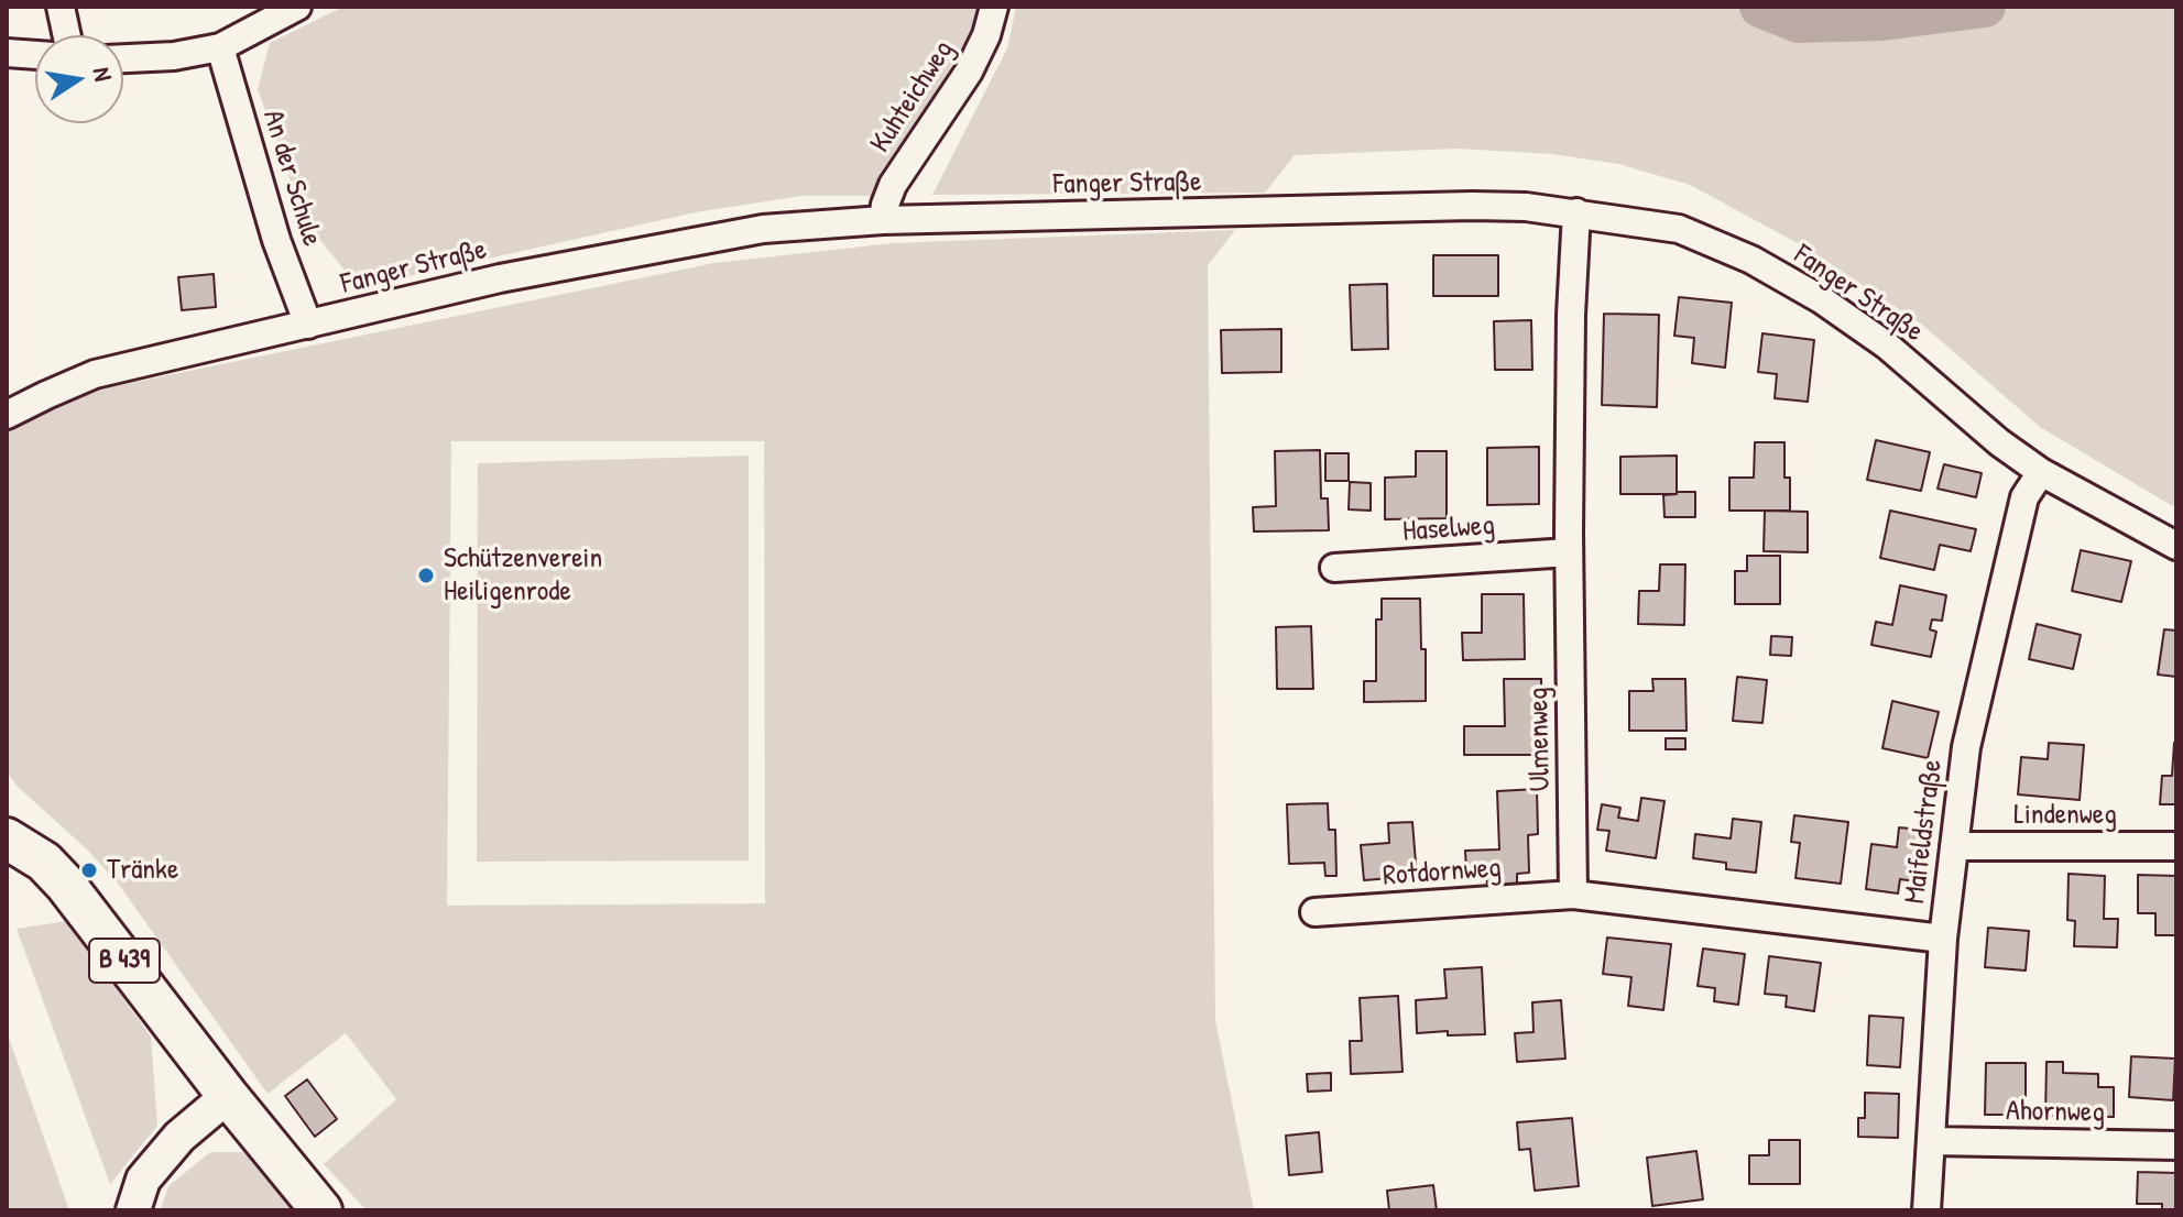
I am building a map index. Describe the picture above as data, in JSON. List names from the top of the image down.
{
  "streets": {
    "main road": ["B 439"],
    "street": [
      "Kuhteichweg",
      "An der Schule",
      "Fanger Straße",
      "Haselweg",
      "Ulmenweg",
      "Lindenweg",
      "Maifeldstraße",
      "Rotdornweg",
      "Ahornweg"
    ]
  },
  "crossings": [
    ["Kuhteichweg", "Fanger Straße"],
    ["An der Schule", "Fanger Straße"],
    ["Fanger Straße", "Ulmenweg"],
    ["Fanger Straße", "Maifeldstraße"],
    ["Haselweg", "Ulmenweg"],
    ["Ulmenweg", "Rotdornweg"],
    ["Lindenweg", "Maifeldstraße"],
    ["Maifeldstraße", "Ahornweg"]
  ],
  "places": ["Schützenverein Heiligenrode", "Tränke"],
  "north": "right"
}
